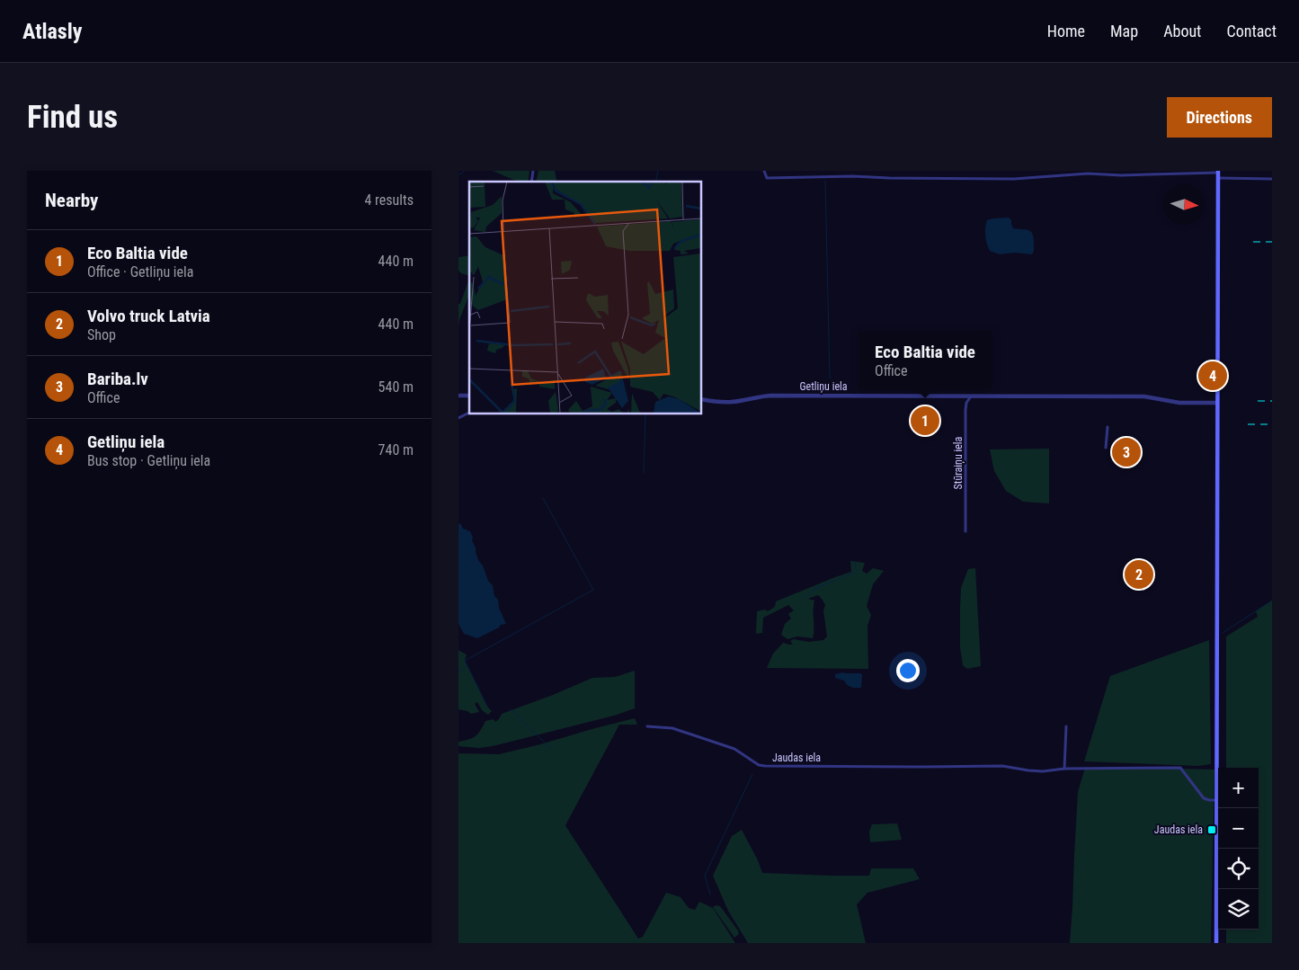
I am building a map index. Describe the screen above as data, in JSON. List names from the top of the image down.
{
  "streets": {
    "street": ["Getliņu iela", "Stūraiņu iela", "Jaudas iela"]
  },
  "crossings": [
    ["Getliņu iela", "Stūraiņu iela"]
  ],
  "places": {
    "transit": ["Jaudas iela"]
  },
  "north": "right",
  "page": {
    "header": "Atlasly",
    "nav": [
      "Home",
      "Map",
      "About",
      "Contact"
    ],
    "buttons": "Directions",
    "title": "Find us",
    "heading": ["Nearby", "4 results"],
    "list": [
      {
        "mark": "1",
        "name": "Eco Baltia vide",
        "note": "Office · Getliņu iela",
        "value": "440 m"
      },
      {
        "mark": "2",
        "name": "Volvo truck Latvia",
        "note": "Shop",
        "value": "440 m"
      },
      {
        "mark": "3",
        "name": "Bariba.lv",
        "note": "Office",
        "value": "540 m"
      },
      {
        "mark": "4",
        "name": "Getliņu iela",
        "note": "Bus stop · Getliņu iela",
        "value": "740 m"
      }
    ],
    "popup": ["Eco Baltia vide", "Office"],
    "pins": [
      "4",
      "1",
      "3",
      "2"
    ],
    "map_buttons": ["+", "−"]
  }
}
